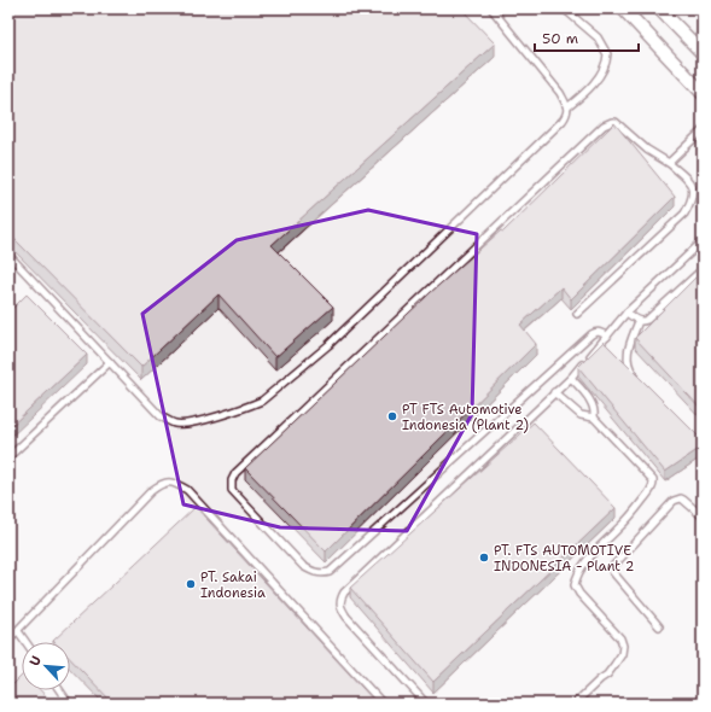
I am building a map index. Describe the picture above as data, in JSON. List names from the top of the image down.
{
  "places": ["PT FTS Automotive Indonesia (Plant 2)", "PT. FTS AUTOMOTIVE INDONESIA - Plant 2", "PT. Sakai Indonesia"],
  "scale_bar": "50 m",
  "north": "top left"
}
